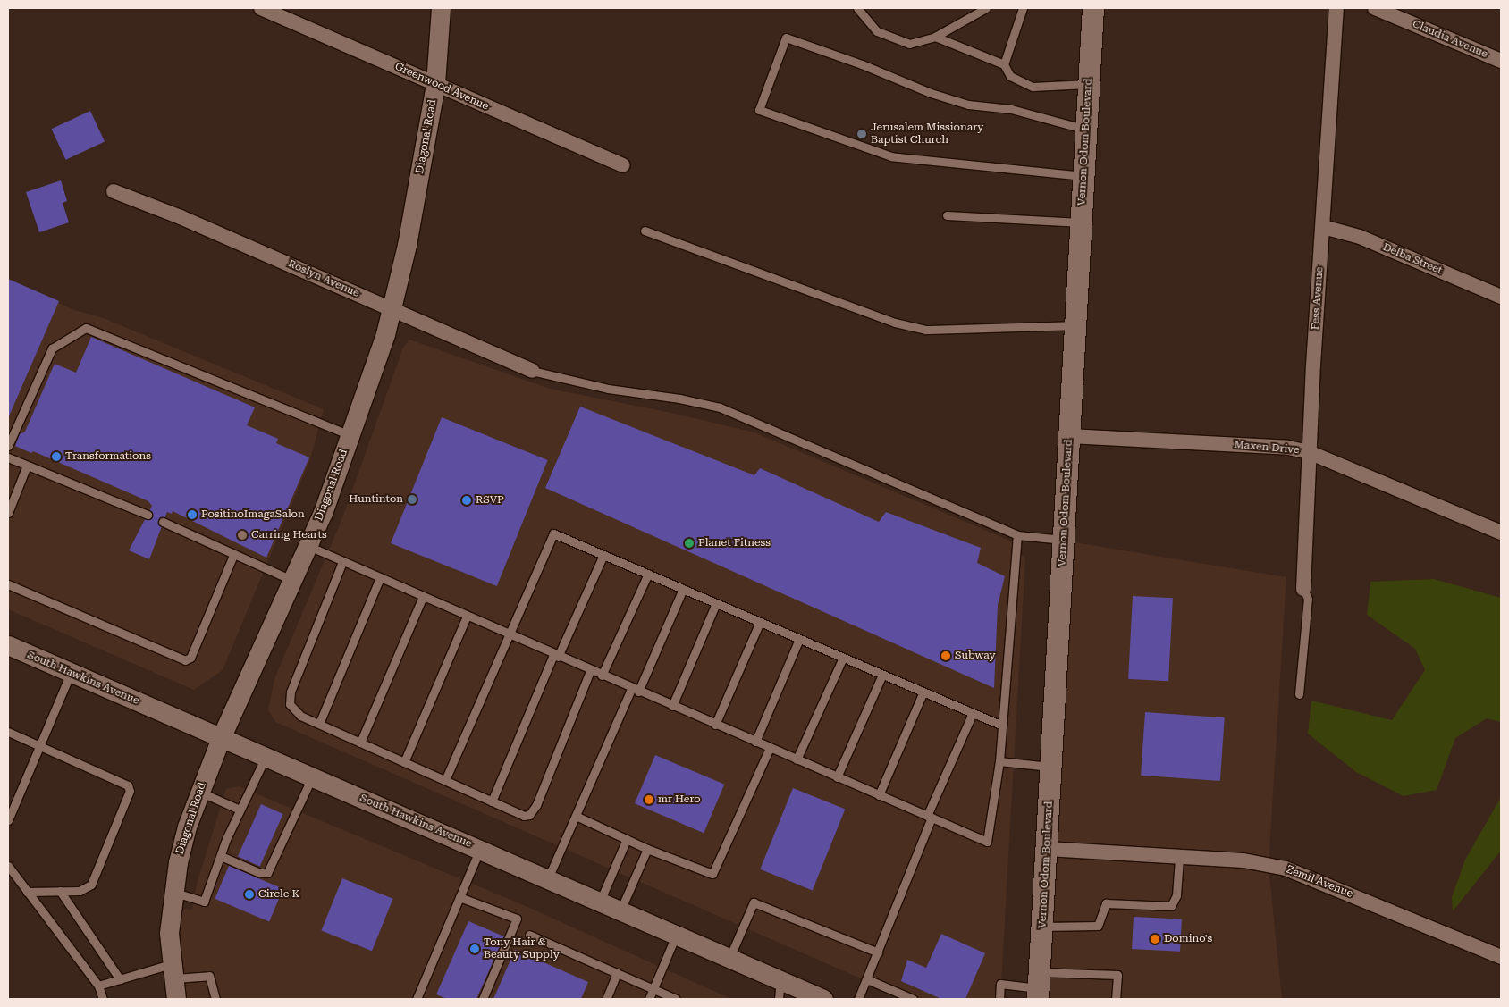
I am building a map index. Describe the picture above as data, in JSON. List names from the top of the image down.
{
  "streets": {
    "main road": ["Vernon Odom Boulevard"],
    "street": [
      "Claudia Avenue",
      "Greenwood Avenue",
      "Diagonal Road",
      "Delba Street",
      "Roslyn Avenue",
      "Fess Avenue",
      "Maxen Drive",
      "South Hawkins Avenue",
      "Zemil Avenue"
    ]
  },
  "crossings": [
    ["Greenwood Avenue", "Diagonal Road"],
    ["Diagonal Road", "Roslyn Avenue"],
    ["Diagonal Road", "South Hawkins Avenue"],
    ["Vernon Odom Boulevard", "Maxen Drive"],
    ["Vernon Odom Boulevard", "Zemil Avenue"],
    ["Delba Street", "Fess Avenue"],
    ["Fess Avenue", "Maxen Drive"]
  ],
  "places": [
    "Jerusalem Missionary Baptist Church",
    "Transformations",
    "Huntinton",
    "RSVP",
    "PositinoImagaSalon",
    "Carring Hearts",
    "Planet Fitness",
    "Subway",
    "mr Hero",
    "Circle K",
    "Domino's",
    "Tony Hair & Beauty Supply"
  ]
}
